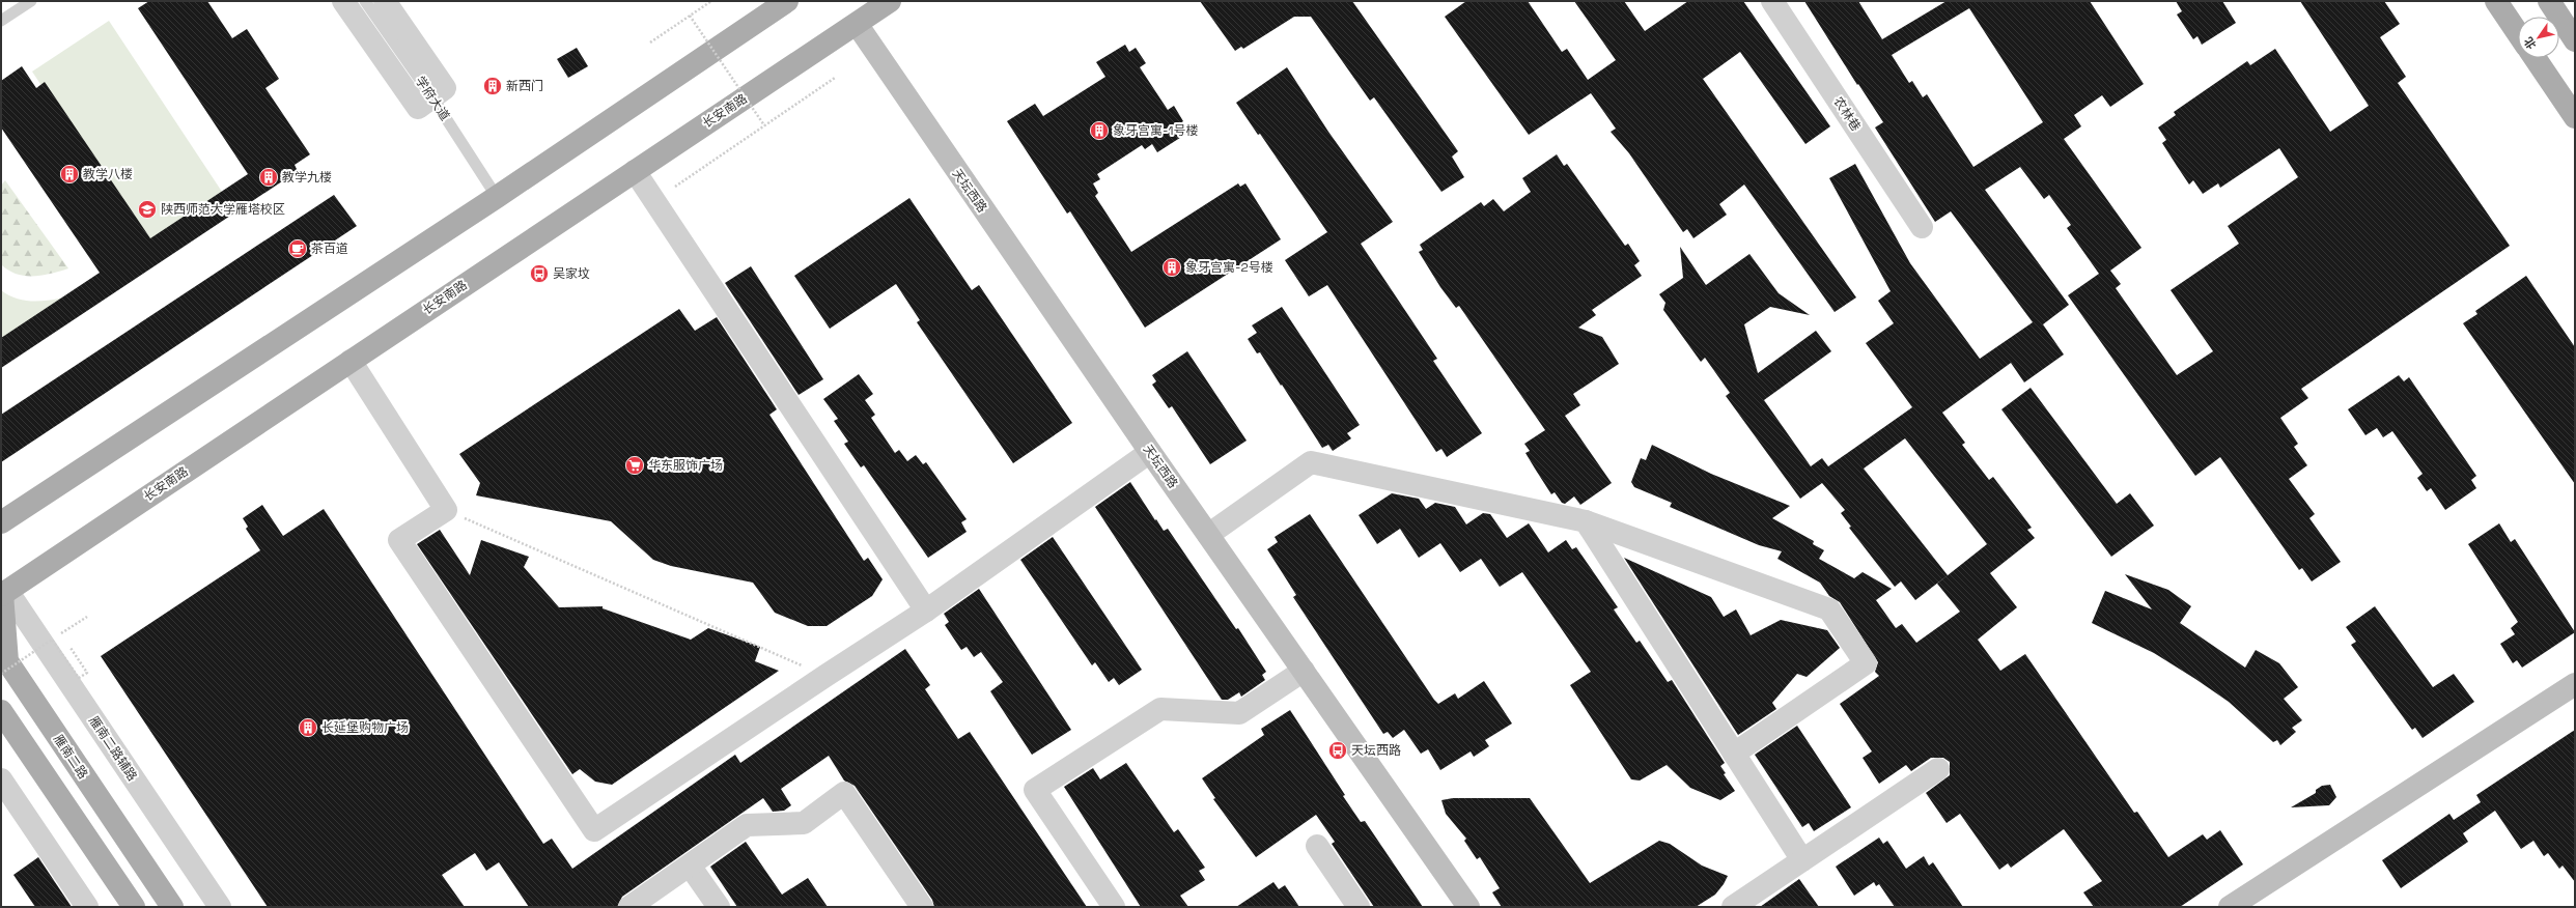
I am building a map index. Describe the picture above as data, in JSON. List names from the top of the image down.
{
  "streets": {
    "main road": ["长安南路", "雁南二路"],
    "street": ["农林巷", "天坛西路", "雁南二路辅路"],
    "lane": ["学府大道"]
  },
  "crossings": [
    ["长安南路", "天坛西路"],
    ["长安南路", "雁南二路辅路"],
    ["长安南路", "雁南二路"],
    ["雁南二路辅路", "雁南二路"]
  ],
  "places": {
    "building": [
      "新西门",
      "象牙宫寓-1号楼",
      "教学八楼",
      "教学九楼",
      "象牙宫寓-2号楼",
      "长延堡购物广场"
    ],
    "school or university": ["陕西师范大学雁塔校区"],
    "cafe": ["茶百道"],
    "bus stop": ["吴家坟", "天坛西路"],
    "supermarket": ["华东服饰广场"]
  },
  "north": "bottom left"
}
